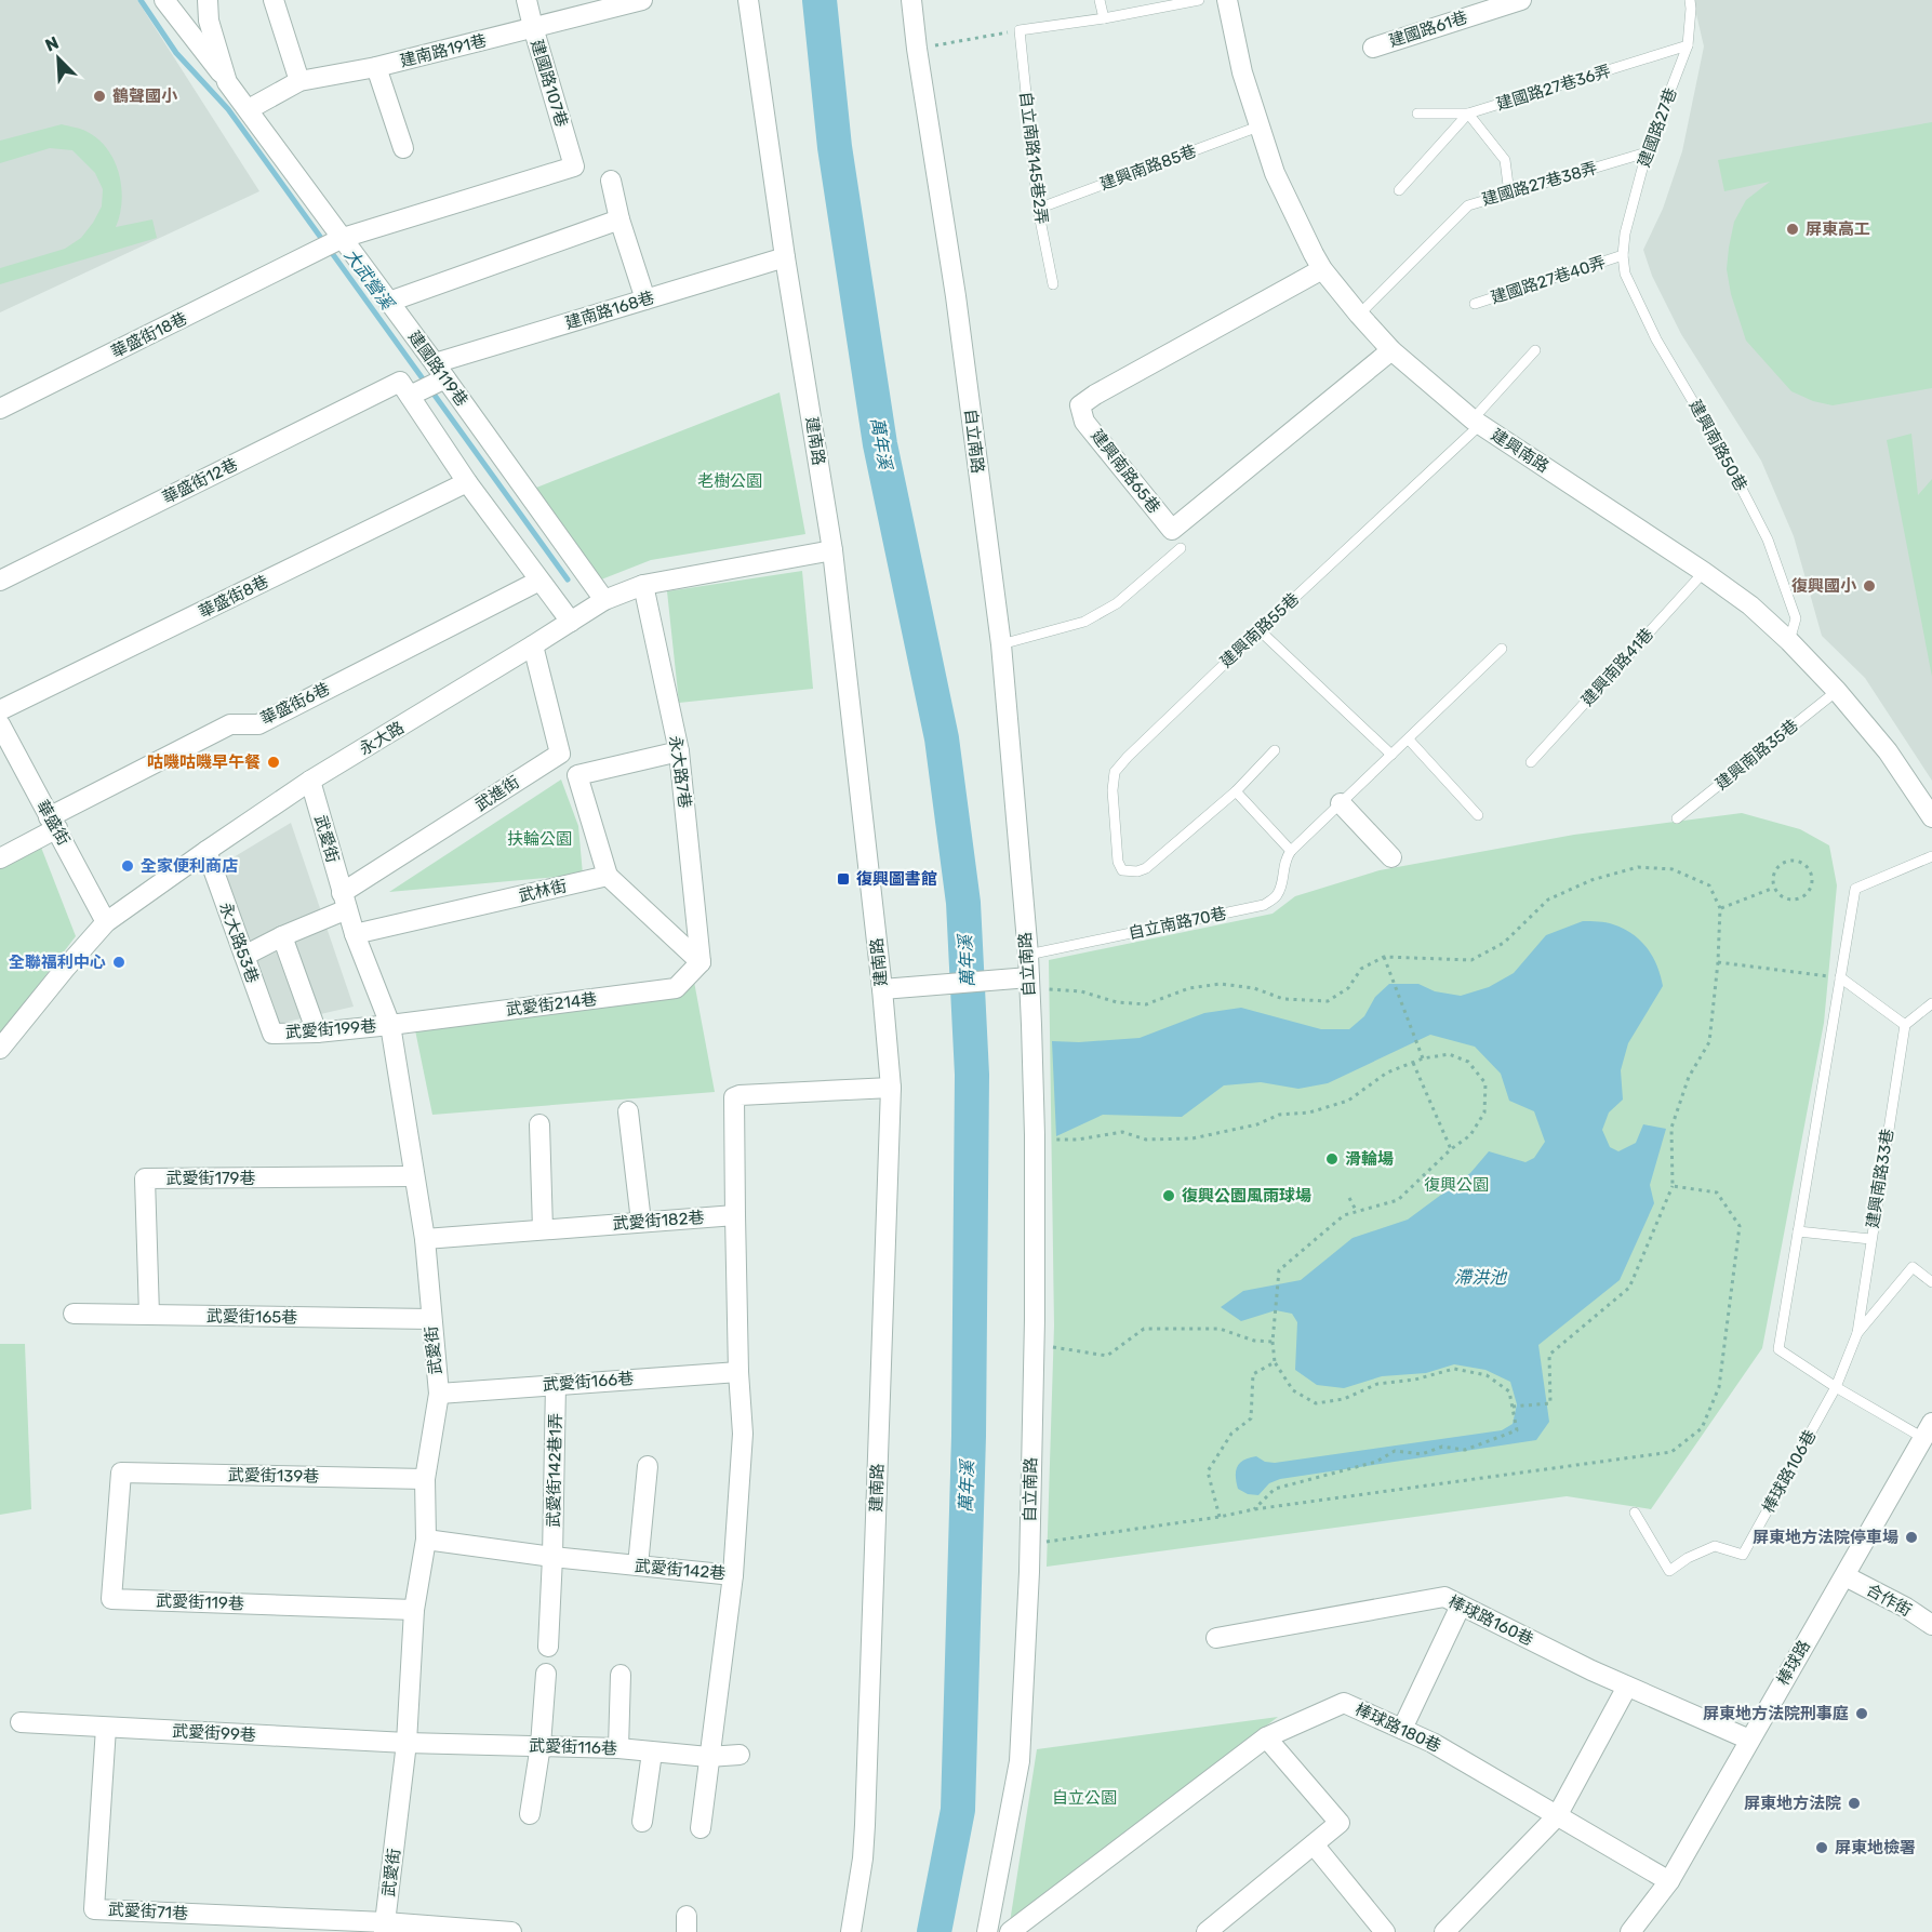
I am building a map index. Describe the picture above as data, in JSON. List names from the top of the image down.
{
  "streets": {
    "street": [
      "建國路61巷",
      "建南路191巷",
      "建國路107巷",
      "建南路168巷",
      "華盛街18巷",
      "建國路119巷",
      "建南路",
      "自立南路",
      "建興南路",
      "建興南路65巷",
      "華盛街12巷",
      "華盛街8巷",
      "華盛街6巷",
      "永大路",
      "永大路7巷",
      "武進街",
      "華盛街",
      "武愛街",
      "武林街",
      "永大路53巷",
      "武愛街214巷",
      "武愛街199巷",
      "武愛街179巷",
      "武愛街182巷",
      "武愛街165巷",
      "武愛街166巷",
      "武愛街142巷1弄",
      "武愛街139巷",
      "武愛街142巷",
      "合作街",
      "武愛街119巷",
      "棒球路160巷",
      "棒球路",
      "棒球路180巷",
      "武愛街99巷",
      "武愛街116巷",
      "武愛街71巷"
    ],
    "lane": [
      "建國路27巷36弄",
      "建國路27巷",
      "自立南路145巷2弄",
      "建興南路85巷",
      "建國路27巷38弄",
      "建國路27巷40弄",
      "建興南路50巷",
      "建興南路55巷",
      "建興南路41巷",
      "建興南路35巷",
      "自立南路70巷",
      "建興南路33巷",
      "棒球路106巷"
    ]
  },
  "crossings": [
    ["建南路191巷", "建國路107巷"],
    ["建南路191巷", "建國路119巷"],
    ["建國路107巷", "華盛街18巷"],
    ["建國路27巷36弄", "建國路27巷"],
    ["建國路27巷", "建國路27巷38弄"],
    ["建國路27巷", "建國路27巷40弄"],
    ["建國路27巷", "建興南路50巷"],
    ["自立南路145巷2弄", "建興南路85巷"],
    ["建興南路85巷", "建興南路"],
    ["建國路27巷38弄", "建興南路"],
    ["建國路27巷40弄", "建興南路50巷"],
    ["建南路168巷", "建國路119巷"],
    ["建南路168巷", "建南路"],
    ["建南路168巷", "華盛街12巷"],
    ["華盛街18巷", "建國路119巷"],
    ["建國路119巷", "華盛街12巷"],
    ["建國路119巷", "永大路"],
    ["建南路", "永大路"],
    ["自立南路", "自立南路70巷"],
    ["建興南路50巷", "建興南路"],
    ["建興南路", "建興南路65巷"],
    ["建興南路", "建興南路55巷"],
    ["建興南路", "建興南路41巷"],
    ["建興南路", "建興南路35巷"],
    ["華盛街6巷", "華盛街"],
    ["永大路", "永大路7巷"],
    ["永大路", "華盛街"],
    ["永大路", "武愛街"],
    ["永大路", "永大路53巷"],
    ["永大路7巷", "武愛街214巷"],
    ["武進街", "武愛街"],
    ["武進街", "永大路53巷"],
    ["武愛街", "武林街"],
    ["武愛街", "武愛街214巷"],
    ["武愛街", "武愛街199巷"],
    ["武愛街", "武愛街179巷"],
    ["武愛街", "武愛街182巷"],
    ["武愛街", "武愛街165巷"],
    ["武愛街", "武愛街166巷"],
    ["武愛街", "武愛街139巷"],
    ["武愛街", "武愛街142巷"],
    ["武愛街", "武愛街119巷"],
    ["武愛街", "武愛街99巷"],
    ["武愛街", "武愛街116巷"],
    ["武愛街", "武愛街71巷"],
    ["永大路53巷", "武愛街199巷"],
    ["武愛街214巷", "武愛街199巷"],
    ["武愛街179巷", "武愛街165巷"],
    ["建興南路33巷", "棒球路106巷"],
    ["武愛街166巷", "武愛街142巷1弄"],
    ["武愛街166巷", "武愛街142巷"],
    ["武愛街142巷1弄", "武愛街142巷"],
    ["武愛街139巷", "武愛街119巷"],
    ["合作街", "棒球路"],
    ["棒球路160巷", "棒球路"],
    ["棒球路", "棒球路180巷"],
    ["武愛街99巷", "武愛街116巷"],
    ["武愛街99巷", "武愛街71巷"]
  ],
  "water": ["大武營溪", "萬年溪", "滯洪池"],
  "parks": [
    "老樹公園",
    "扶輪公園",
    "復興公園",
    "自立公園"
  ],
  "places": {
    "other": [
      "鶴聲國小",
      "屏東高工",
      "復興國小",
      "咕嘰咕嘰早午餐",
      "全家便利商店",
      "全聯福利中心",
      "滑輪場",
      "復興公園風雨球場",
      "屏東地方法院停車場",
      "屏東地方法院刑事庭",
      "屏東地方法院",
      "屏東地檢署"
    ],
    "transit": ["復興圖書館"]
  },
  "north": "top left"
}
